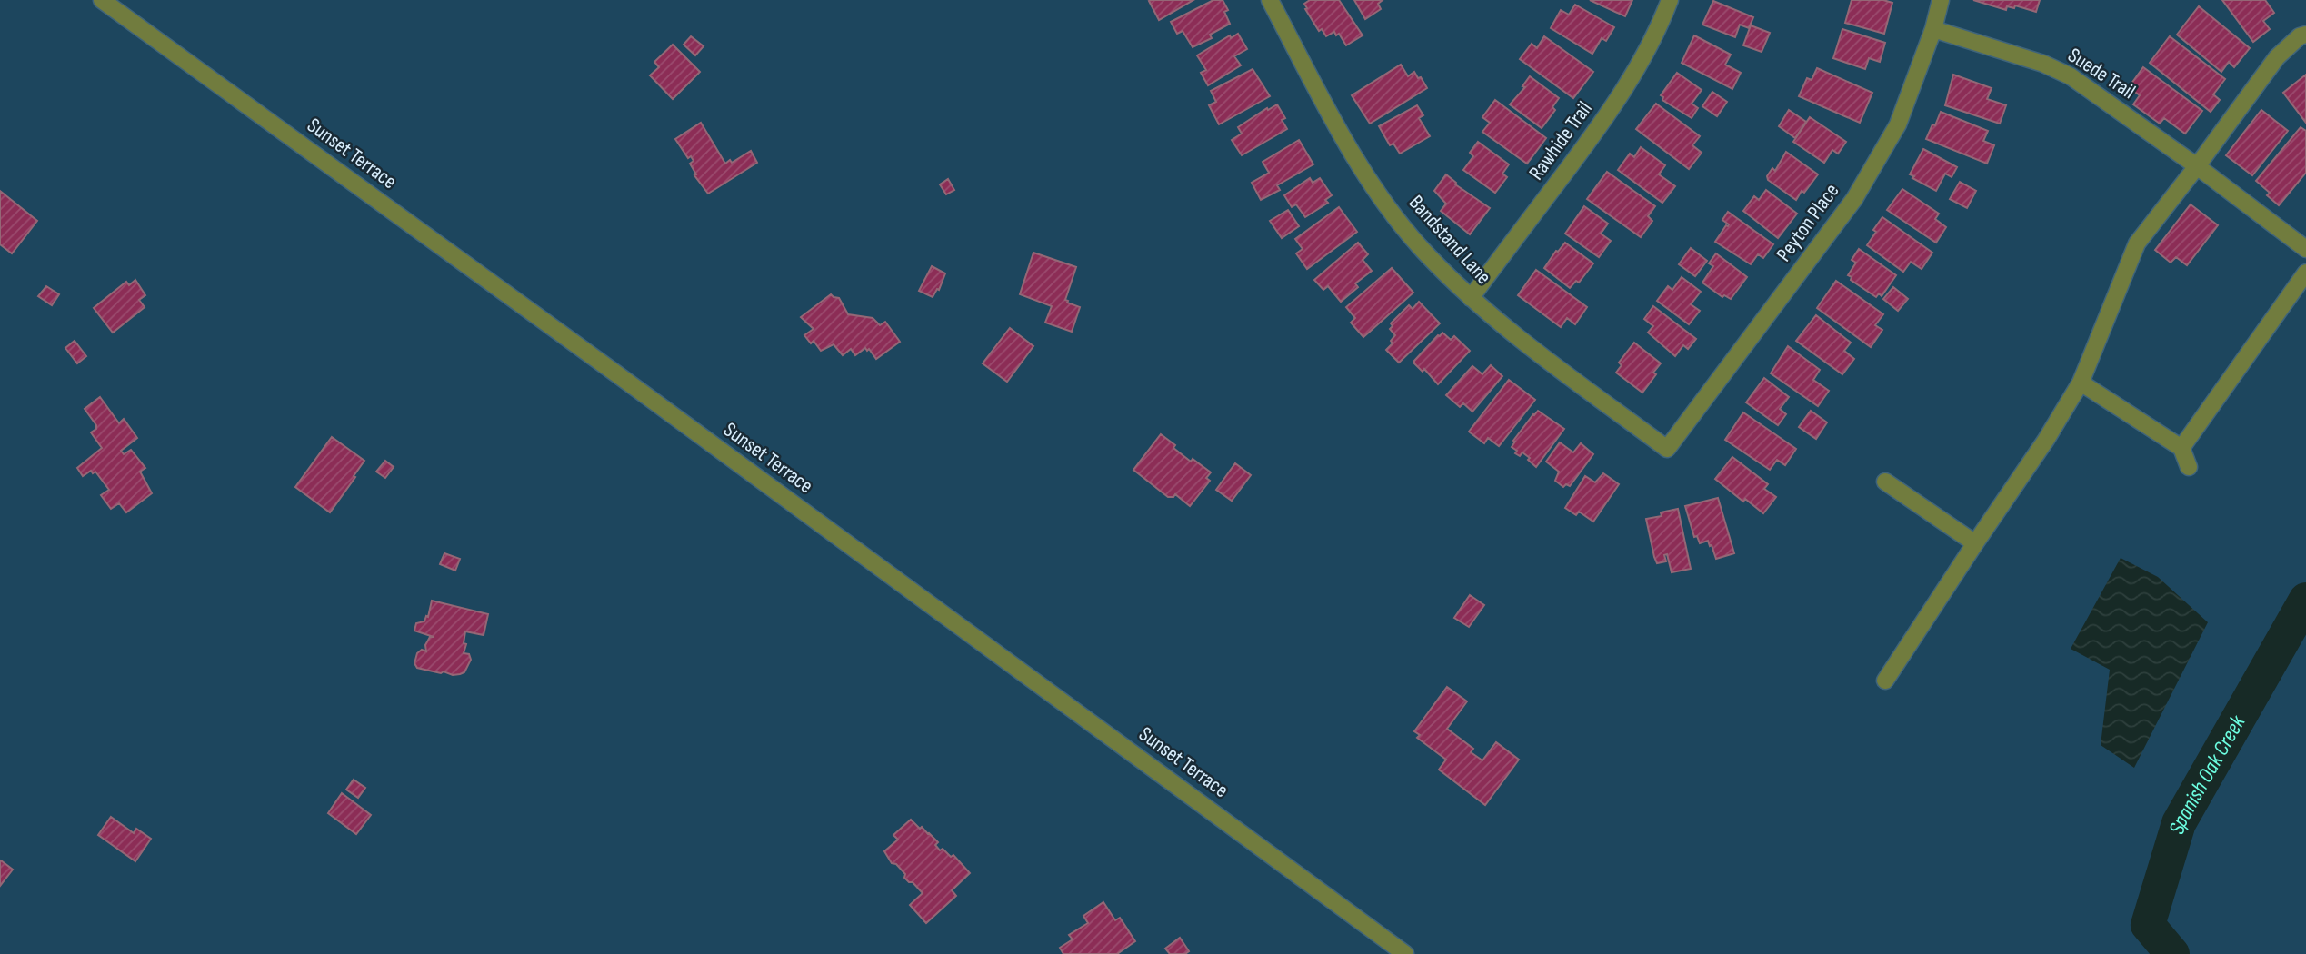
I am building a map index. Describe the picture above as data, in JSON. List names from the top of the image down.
{
  "streets": {
    "street": [
      "Suede Trail",
      "Rawhide Trail",
      "Sunset Terrace",
      "Peyton Place",
      "Bandstand Lane"
    ]
  },
  "crossings": [
    ["Suede Trail", "Peyton Place"],
    ["Rawhide Trail", "Bandstand Lane"],
    ["Peyton Place", "Bandstand Lane"]
  ],
  "water": ["Spanish Oak Creek"]
}
